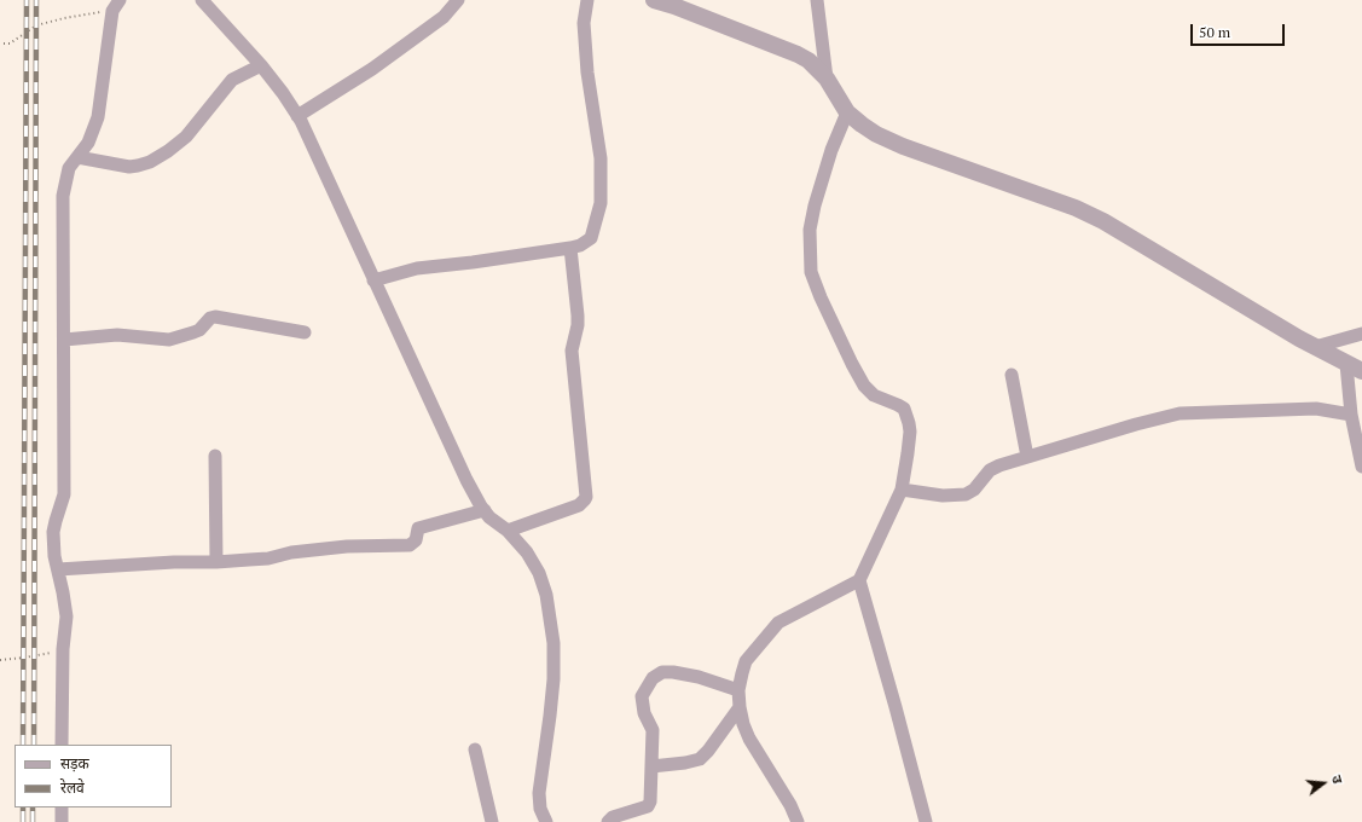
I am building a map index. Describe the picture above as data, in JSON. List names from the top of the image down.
{
  "legend": ["सड़क", "रेलवे"],
  "scale_bar": "50 m",
  "north": "right"
}
